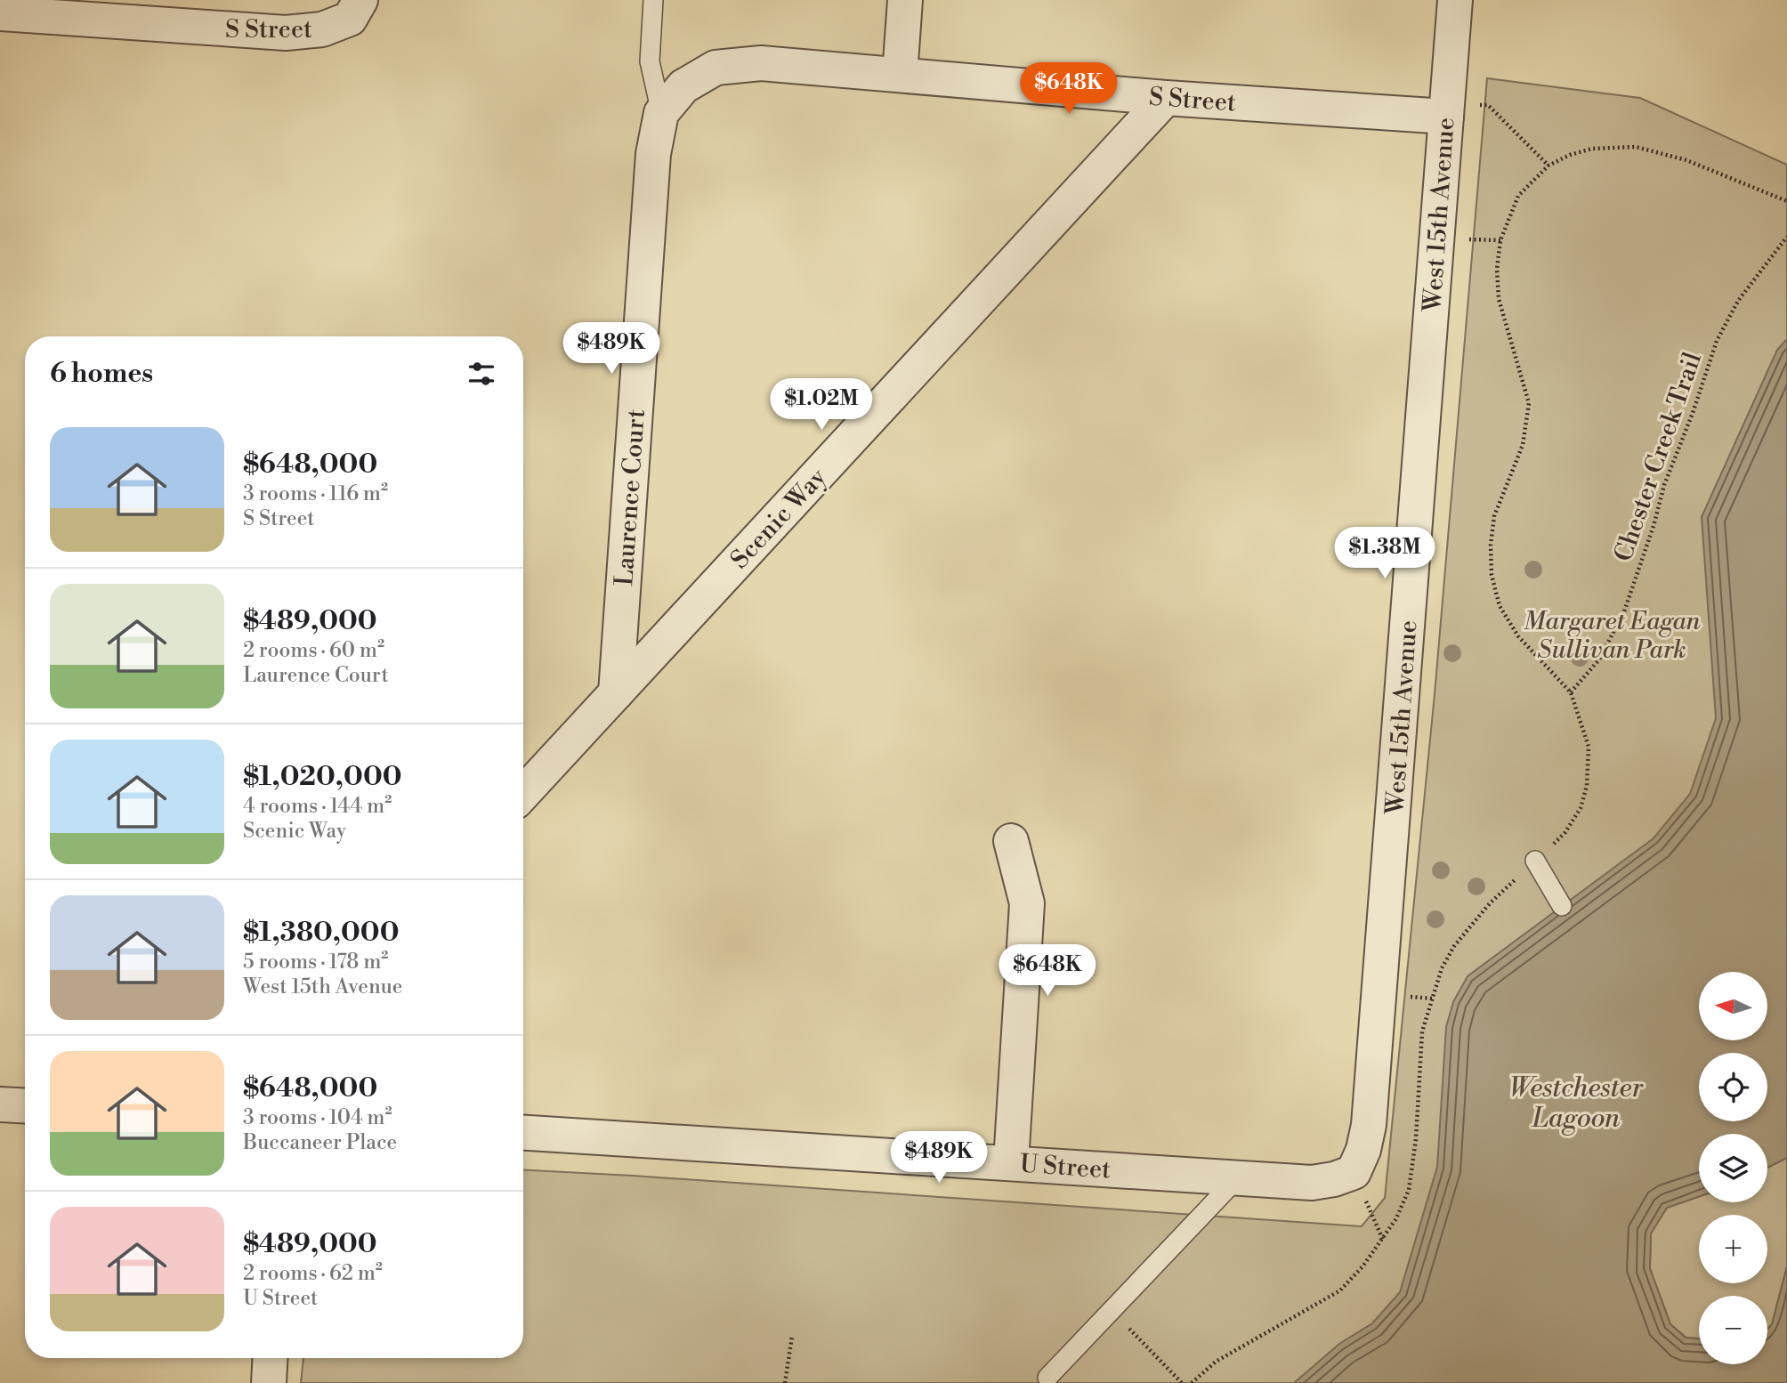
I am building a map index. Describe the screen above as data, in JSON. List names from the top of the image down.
{
  "streets": {
    "street": [
      "S Street",
      "West 15th Avenue",
      "Laurence Court",
      "Scenic Way",
      "U Street"
    ],
    "path": ["Chester Creek Trail"]
  },
  "crossings": [
    ["S Street", "West 15th Avenue"],
    ["S Street", "Laurence Court"],
    ["S Street", "Scenic Way"],
    ["West 15th Avenue", "U Street"],
    ["Laurence Court", "Scenic Way"]
  ],
  "water": ["Westchester Lagoon"],
  "parks": ["Margaret Eagan Sullivan Park"],
  "north": "left",
  "page": {
    "price": [
      "$648K",
      "$489K",
      "$1.02M",
      "$1.38M",
      "$648K",
      "$489K"
    ],
    "heading": "6 homes",
    "list": [
      {
        "name": "$648,000",
        "note": "3 rooms · 116 m² · S Street"
      },
      {
        "name": "$489,000",
        "note": "2 rooms · 60 m² · Laurence Court"
      },
      {
        "name": "$1,020,000",
        "note": "4 rooms · 144 m² · Scenic Way"
      },
      {
        "name": "$1,380,000",
        "note": "5 rooms · 178 m² · West 15th Avenue"
      },
      {
        "name": "$648,000",
        "note": "3 rooms · 104 m² · Buccaneer Place"
      },
      {
        "name": "$489,000",
        "note": "2 rooms · 62 m² · U Street"
      }
    ],
    "map_buttons": ["+", "−"]
  }
}
